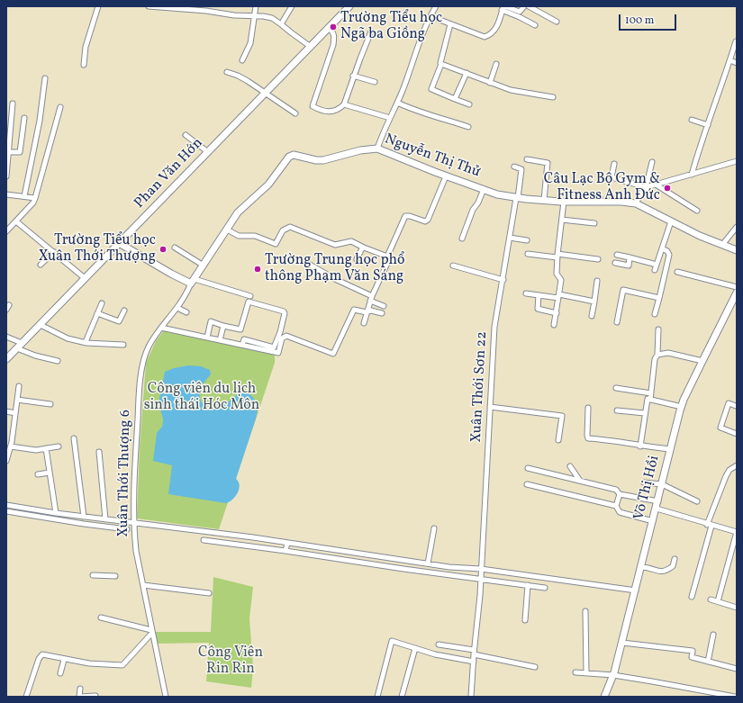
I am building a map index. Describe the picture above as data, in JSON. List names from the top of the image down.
{
  "streets": {
    "street": [
      "Nguyễn Thị Thử",
      "Phan Văn Hớn",
      "Xuân Thới Sơn 22",
      "Xuân Thới Thượng 6",
      "Võ Thị Hồi"
    ]
  },
  "crossings": [
    ["Nguyễn Thị Thử", "Xuân Thới Sơn 22"],
    ["Nguyễn Thị Thử", "Xuân Thới Thượng 6"]
  ],
  "parks": ["Công viên du lịch sinh thái Hóc Môn", "Công Viên Rin Rin"],
  "places": [
    "Trường Tiểu học Ngã ba Giồng",
    "Câu Lạc Bộ Gym & Fitness Anh Đức",
    "Trường Tiểu học Xuân Thới Thượng",
    "Trường Trung học phổ thông Phạm Văn Sáng"
  ],
  "scale_bar": "100 m"
}
